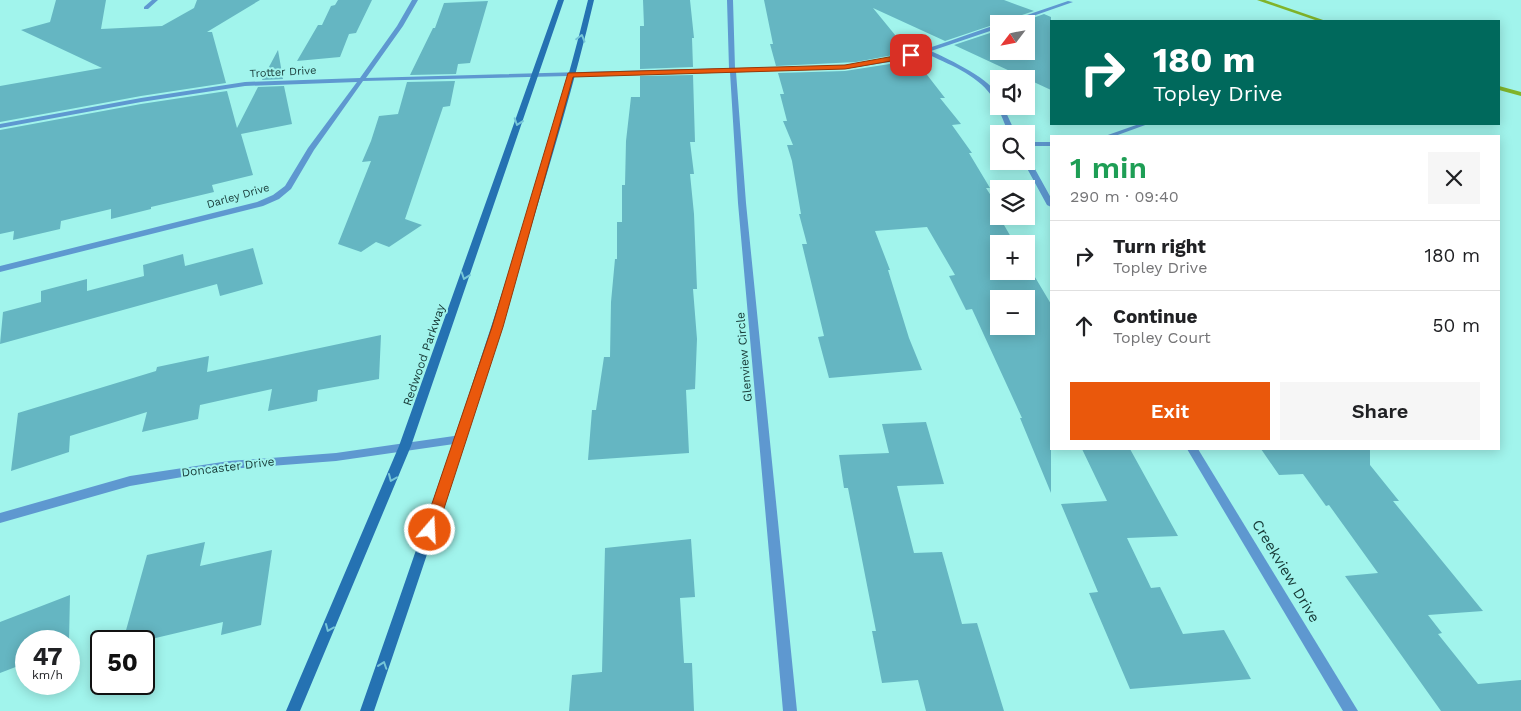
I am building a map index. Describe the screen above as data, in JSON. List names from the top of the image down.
{
  "streets": {
    "main road": ["Redwood Parkway"],
    "street": [
      "Trotter Drive",
      "Darley Drive",
      "Glenview Circle",
      "Doncaster Drive",
      "Creekview Drive"
    ]
  },
  "crossings": [
    ["Trotter Drive", "Darley Drive"],
    ["Trotter Drive", "Redwood Parkway"],
    ["Trotter Drive", "Glenview Circle"],
    ["Redwood Parkway", "Doncaster Drive"]
  ],
  "north": "bottom left",
  "page": {
    "map_buttons": ["+", "−"],
    "turn": ["180 m", "Topley Drive"],
    "heading": ["1 min", "290 m · 09:40"],
    "list": [
      {
        "name": "Turn right",
        "note": "Topley Drive",
        "value": "180 m"
      },
      {
        "name": "Continue",
        "note": "Topley Court",
        "value": "50 m"
      }
    ],
    "buttons": ["Exit", "Share"],
    "speed": "47 km/h",
    "limit": "50"
  }
}
